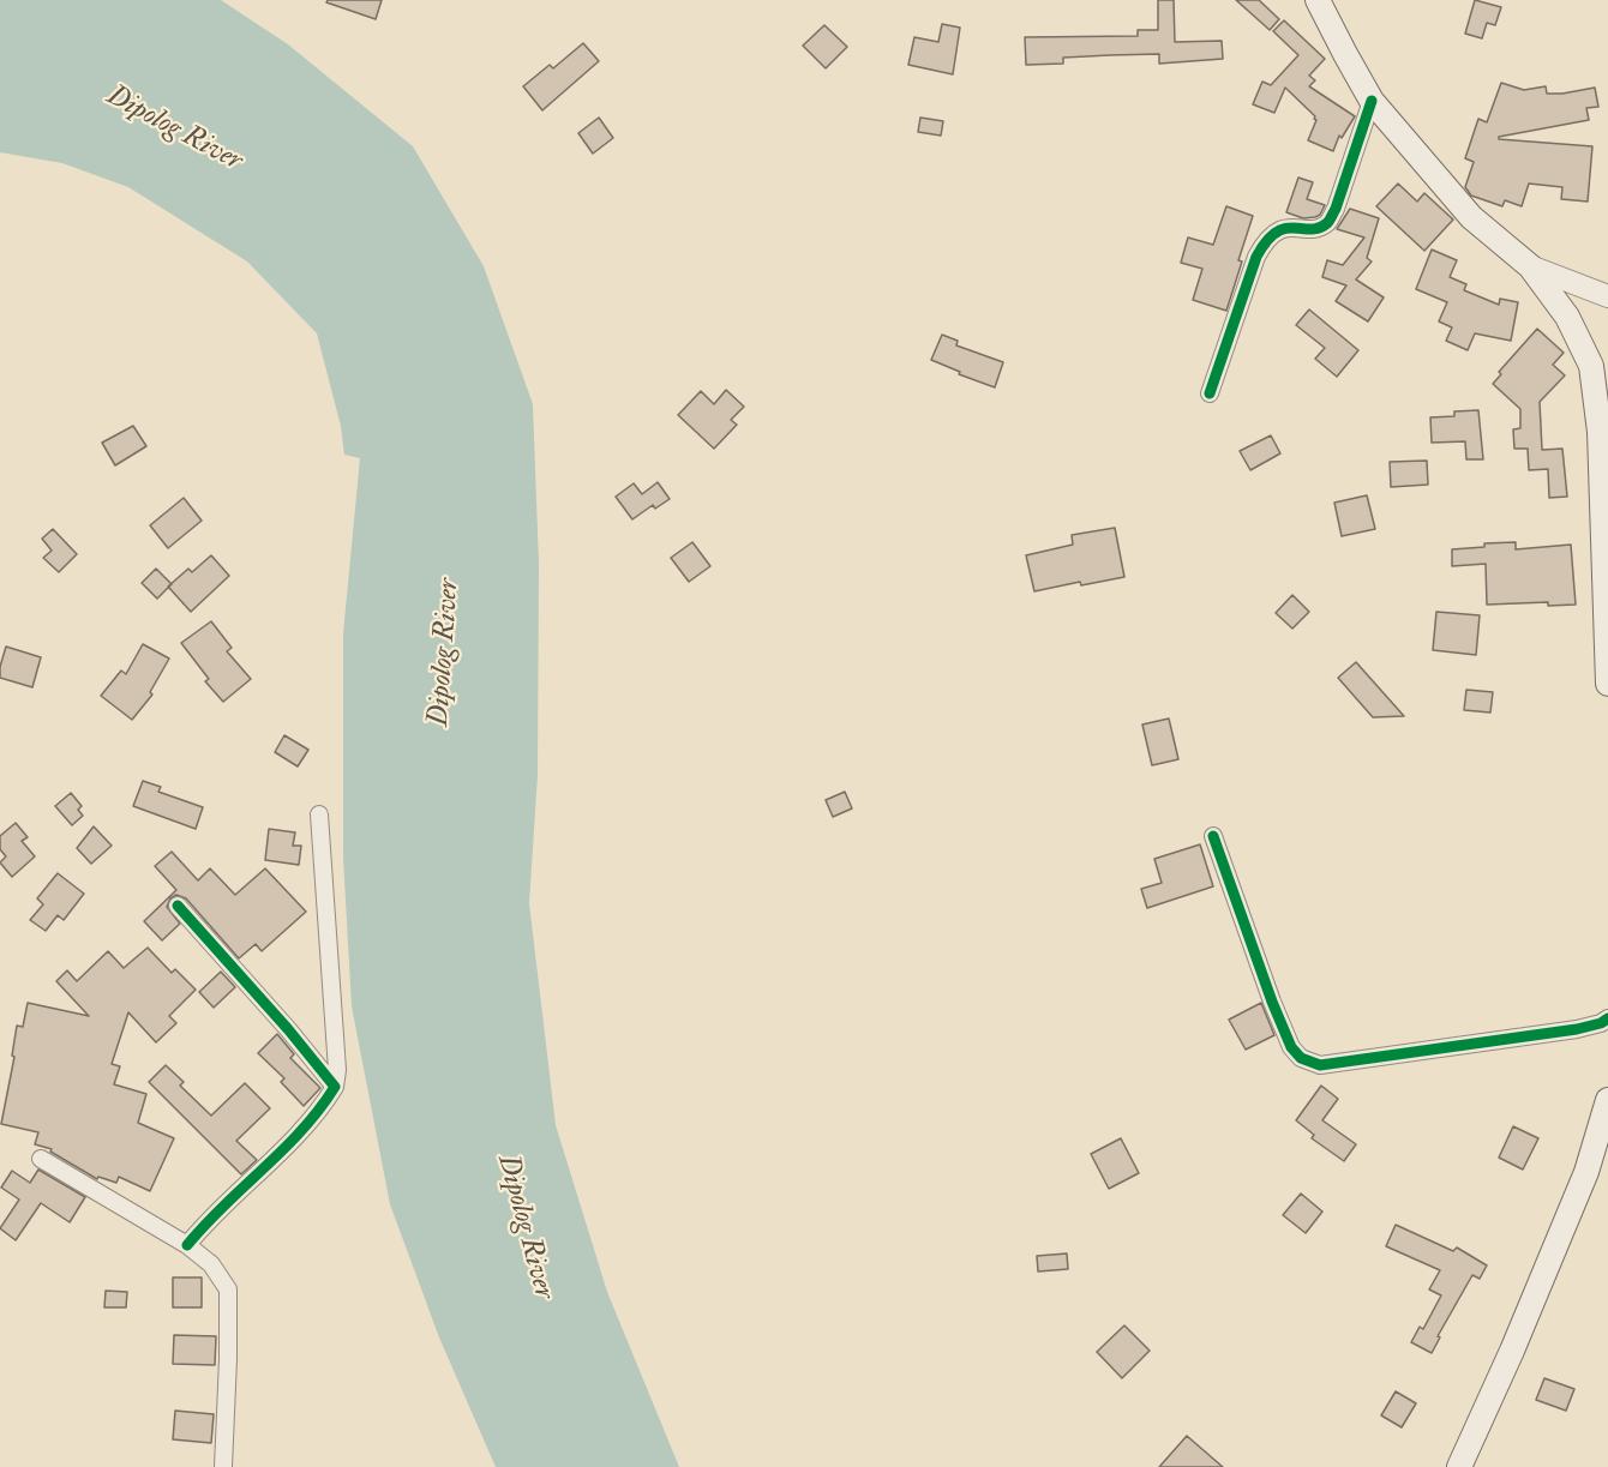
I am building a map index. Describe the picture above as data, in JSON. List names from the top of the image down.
{
  "water": ["Dipolog River"]
}
